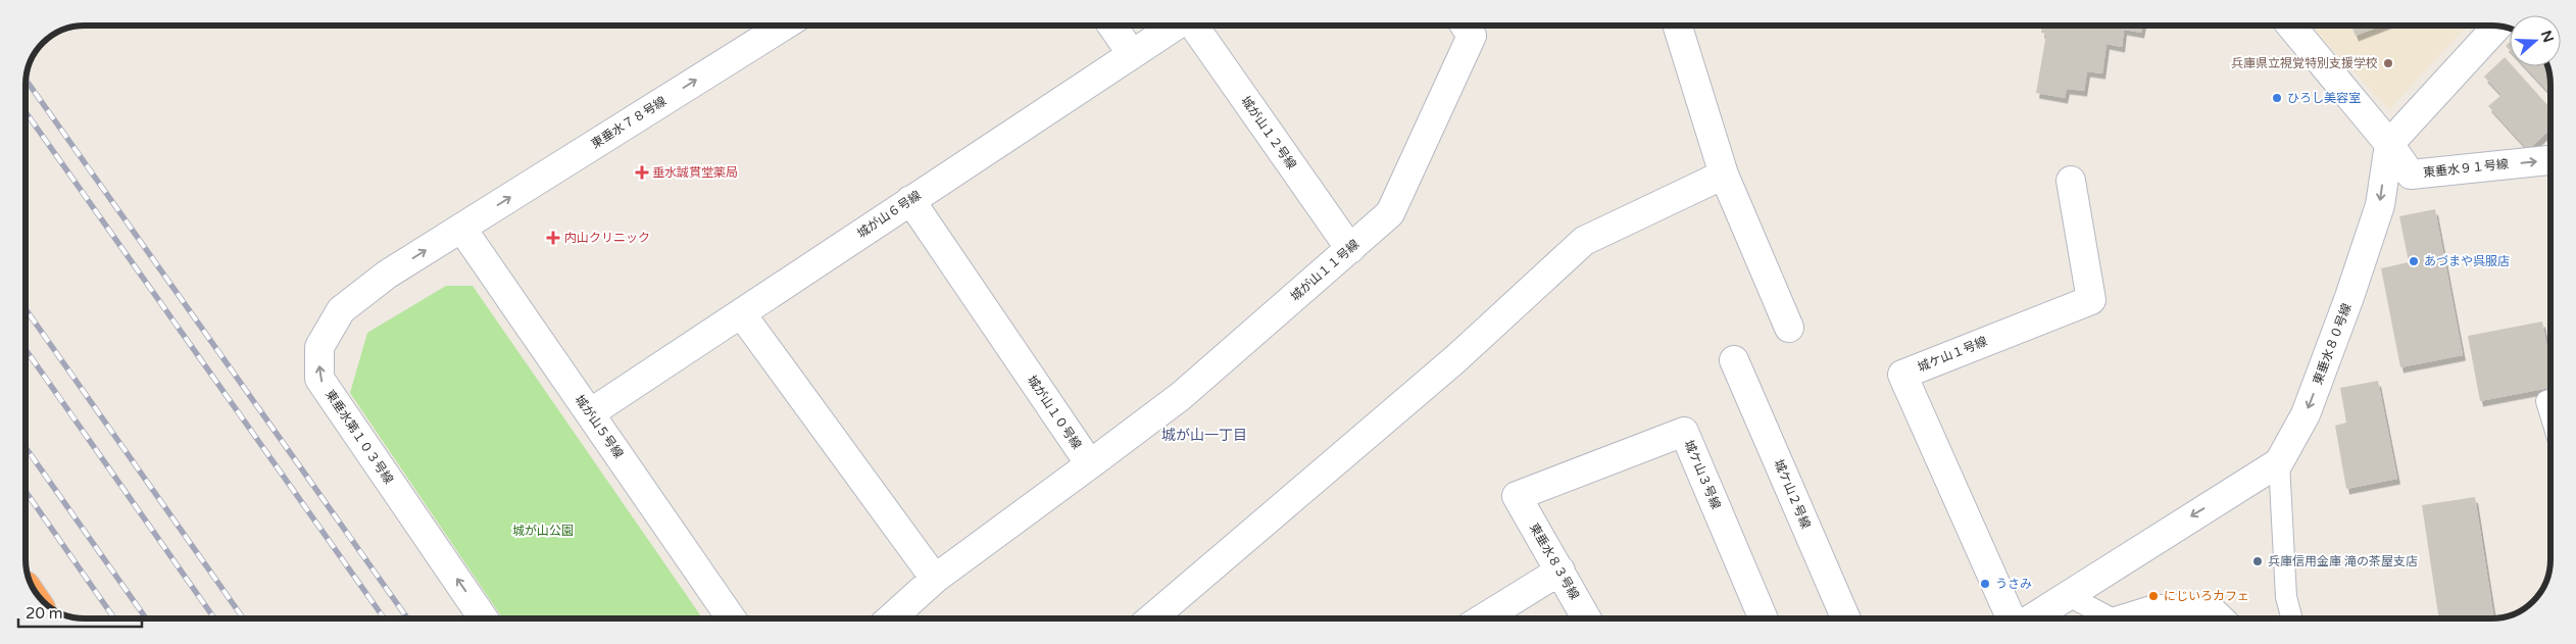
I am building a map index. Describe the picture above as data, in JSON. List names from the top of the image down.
{
  "streets": {
    "street": [
      "東垂水７８号線",
      "城が山１２号線",
      "東垂水９１号線",
      "城が山６号線",
      "城が山１１号線",
      "東垂水８０号線",
      "城ケ山１号線",
      "城が山１０号線",
      "城が山５号線",
      "東垂水第１０３号線",
      "城ケ山３号線",
      "城ケ山２号線",
      "東垂水８３号線"
    ]
  },
  "crossings": [
    ["東垂水７８号線", "城が山５号線"],
    ["東垂水７８号線", "東垂水第１０３号線"],
    ["城が山１２号線", "城が山１１号線"],
    ["東垂水９１号線", "東垂水８０号線"],
    ["城が山６号線", "城が山１０号線"],
    ["城が山６号線", "城が山５号線"],
    ["城が山１１号線", "城が山１０号線"],
    ["城が山５号線", "東垂水第１０３号線"],
    ["城ケ山３号線", "東垂水８３号線"]
  ],
  "one_way": ["東垂水７８号線", "東垂水９１号線", "東垂水８０号線"],
  "districts": ["城が山一丁目"],
  "parks": ["城が山公園"],
  "places": {
    "other": [
      "兵庫県立視覚特別支援学校",
      "ひろし美容室",
      "あづまや呉服店",
      "兵庫信用金庫 滝の茶屋支店",
      "うさみ",
      "にじいろカフェ"
    ],
    "health": ["垂水誠貫堂薬局", "内山クリニック"]
  },
  "scale_bar": "20 m",
  "north": "right"
}
